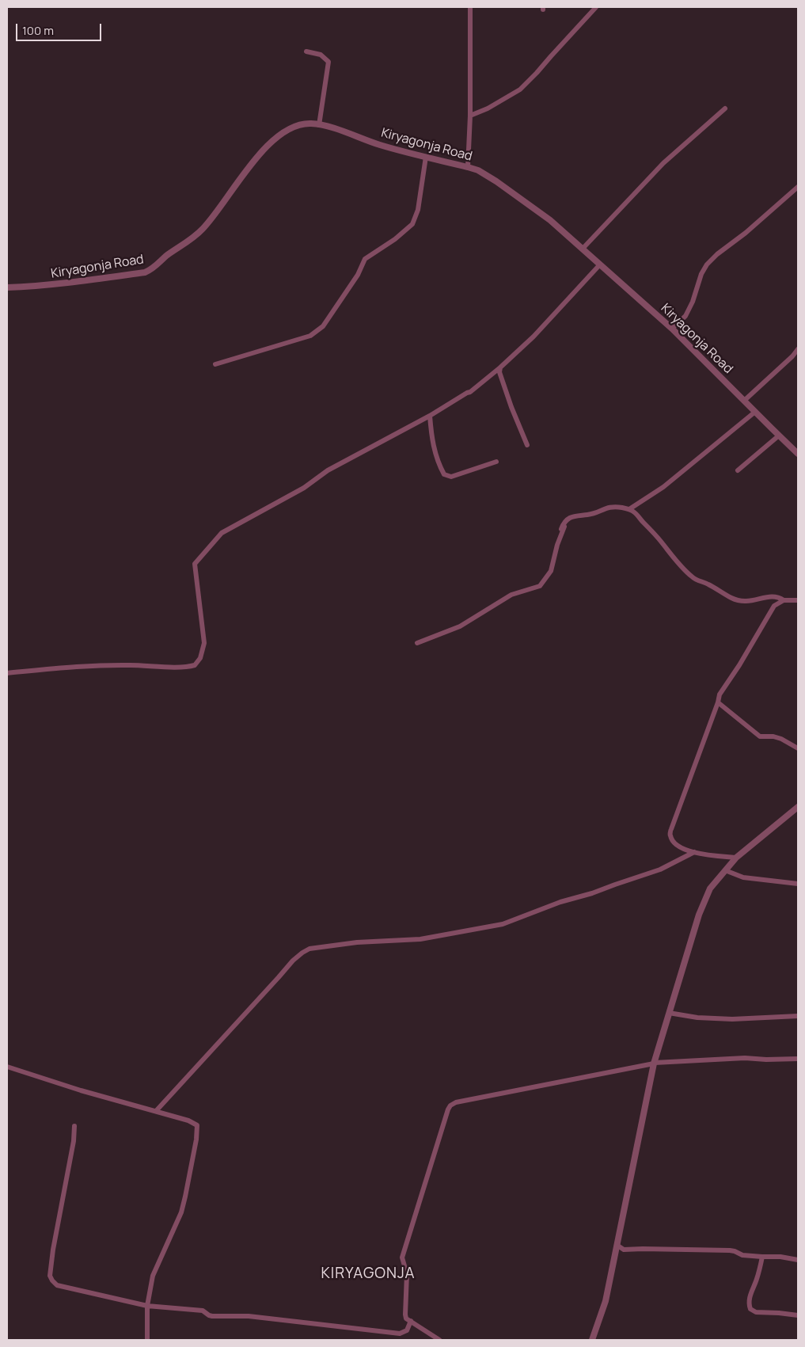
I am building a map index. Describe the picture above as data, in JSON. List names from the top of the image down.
{
  "streets": {
    "street": ["Kiryagonja Road"]
  },
  "districts": ["KIRYAGONJA"],
  "scale_bar": "100 m"
}
